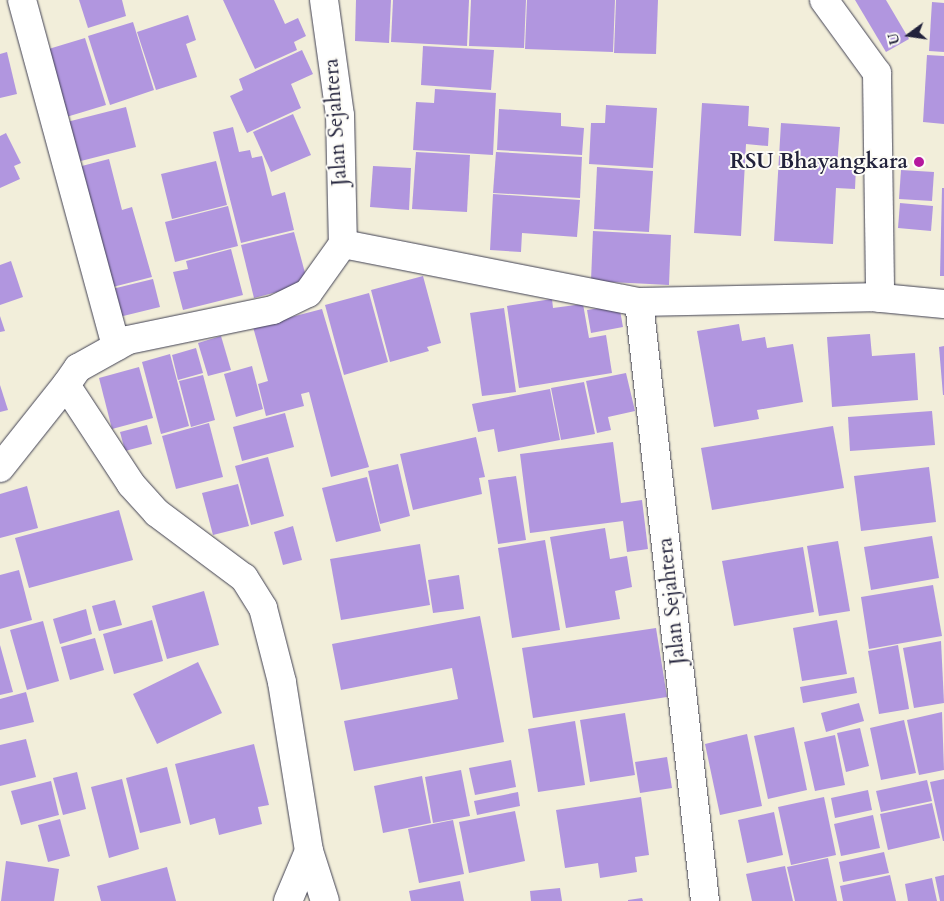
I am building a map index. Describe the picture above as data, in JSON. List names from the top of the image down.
{
  "streets": {
    "street": ["Jalan Sejahtera"]
  },
  "places": ["RSU Bhayangkara"],
  "north": "left"
}
